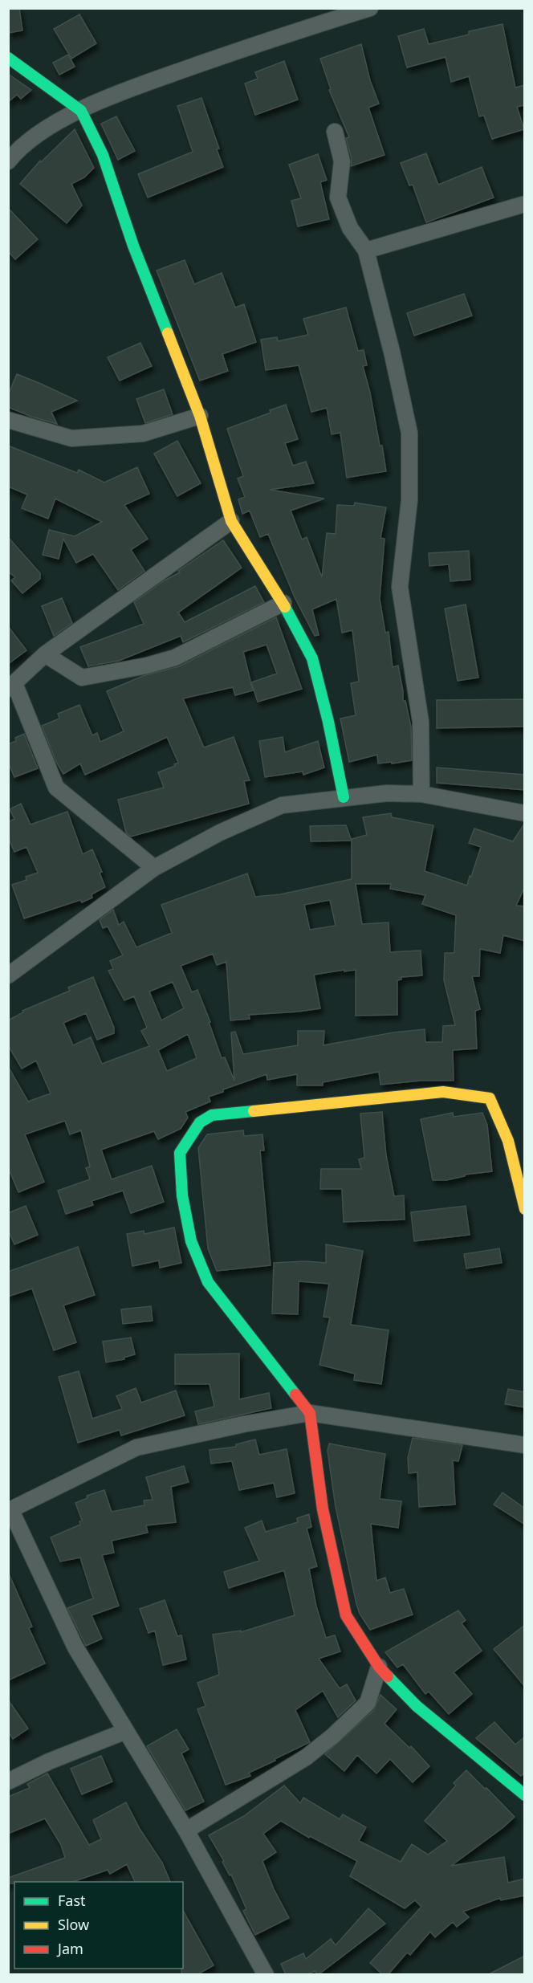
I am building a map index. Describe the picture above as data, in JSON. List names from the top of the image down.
{
  "legend": ["Fast", "Slow", "Jam"]
}
